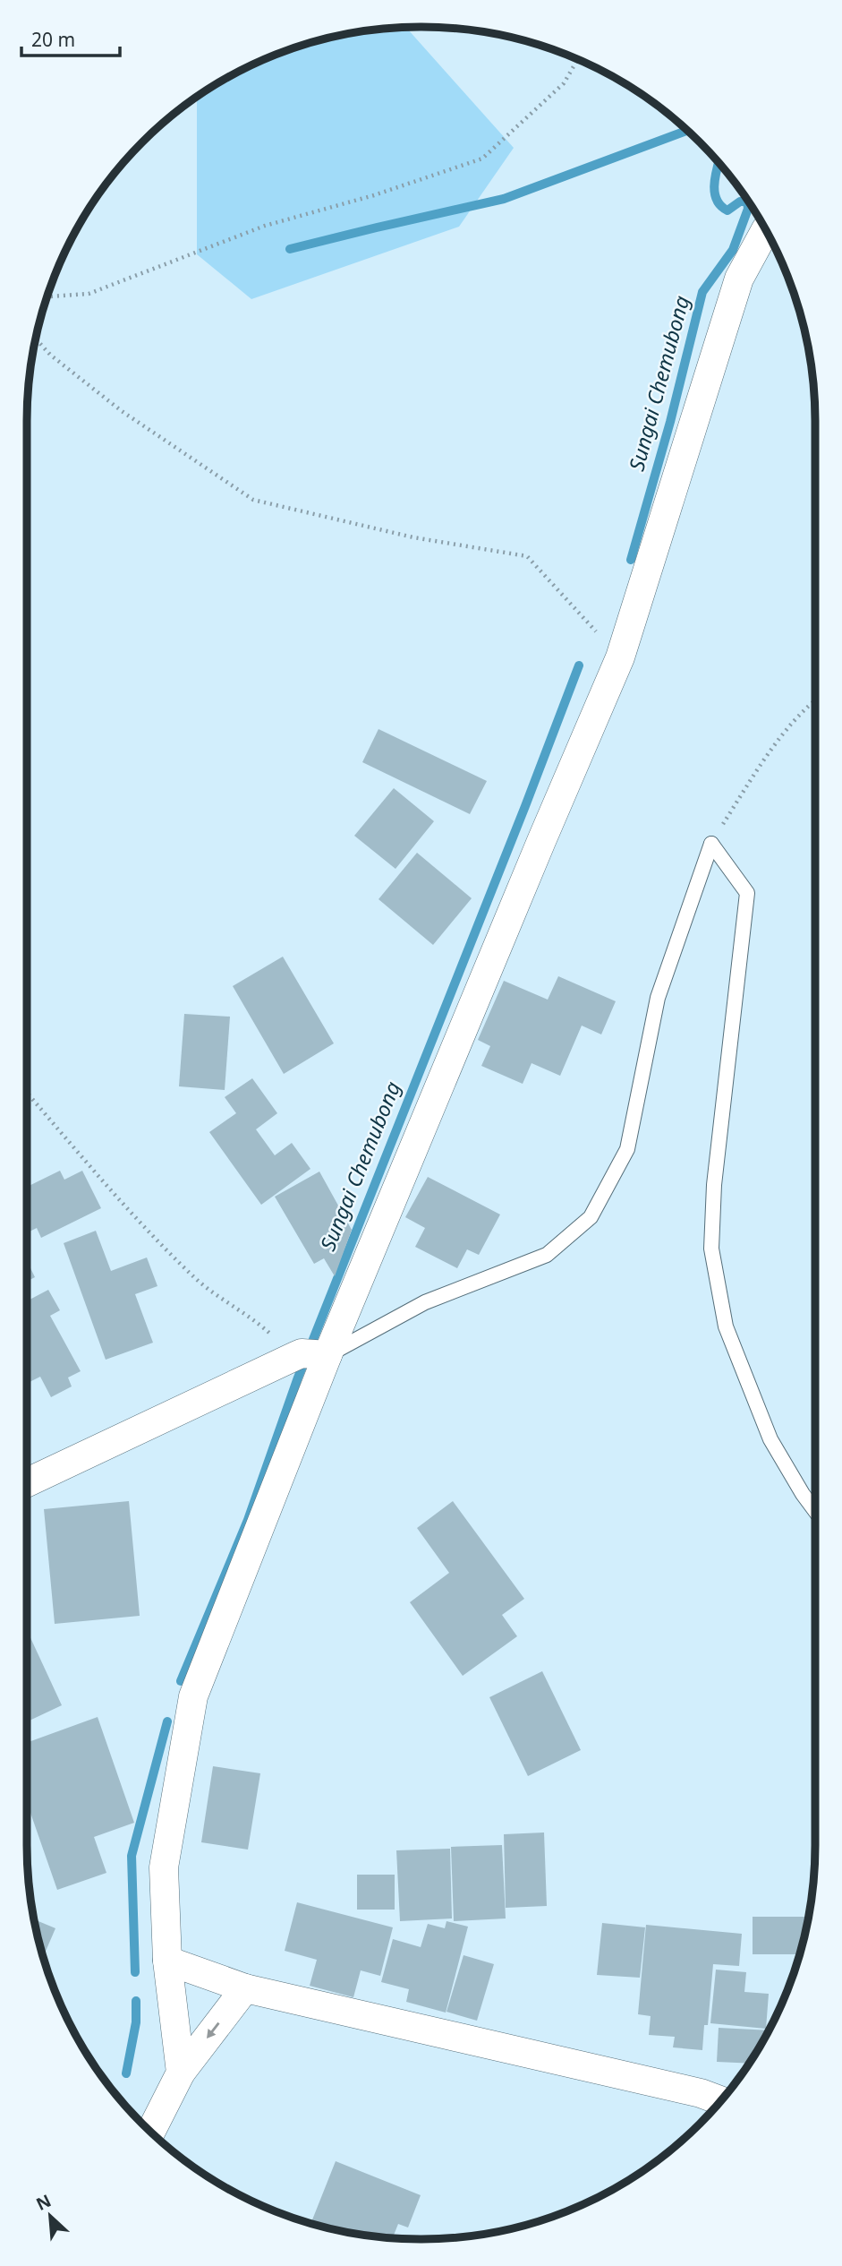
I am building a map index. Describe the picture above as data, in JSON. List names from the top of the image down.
{
  "water": ["Sungai Chemubong"],
  "scale_bar": "20 m",
  "north": "top left"
}
